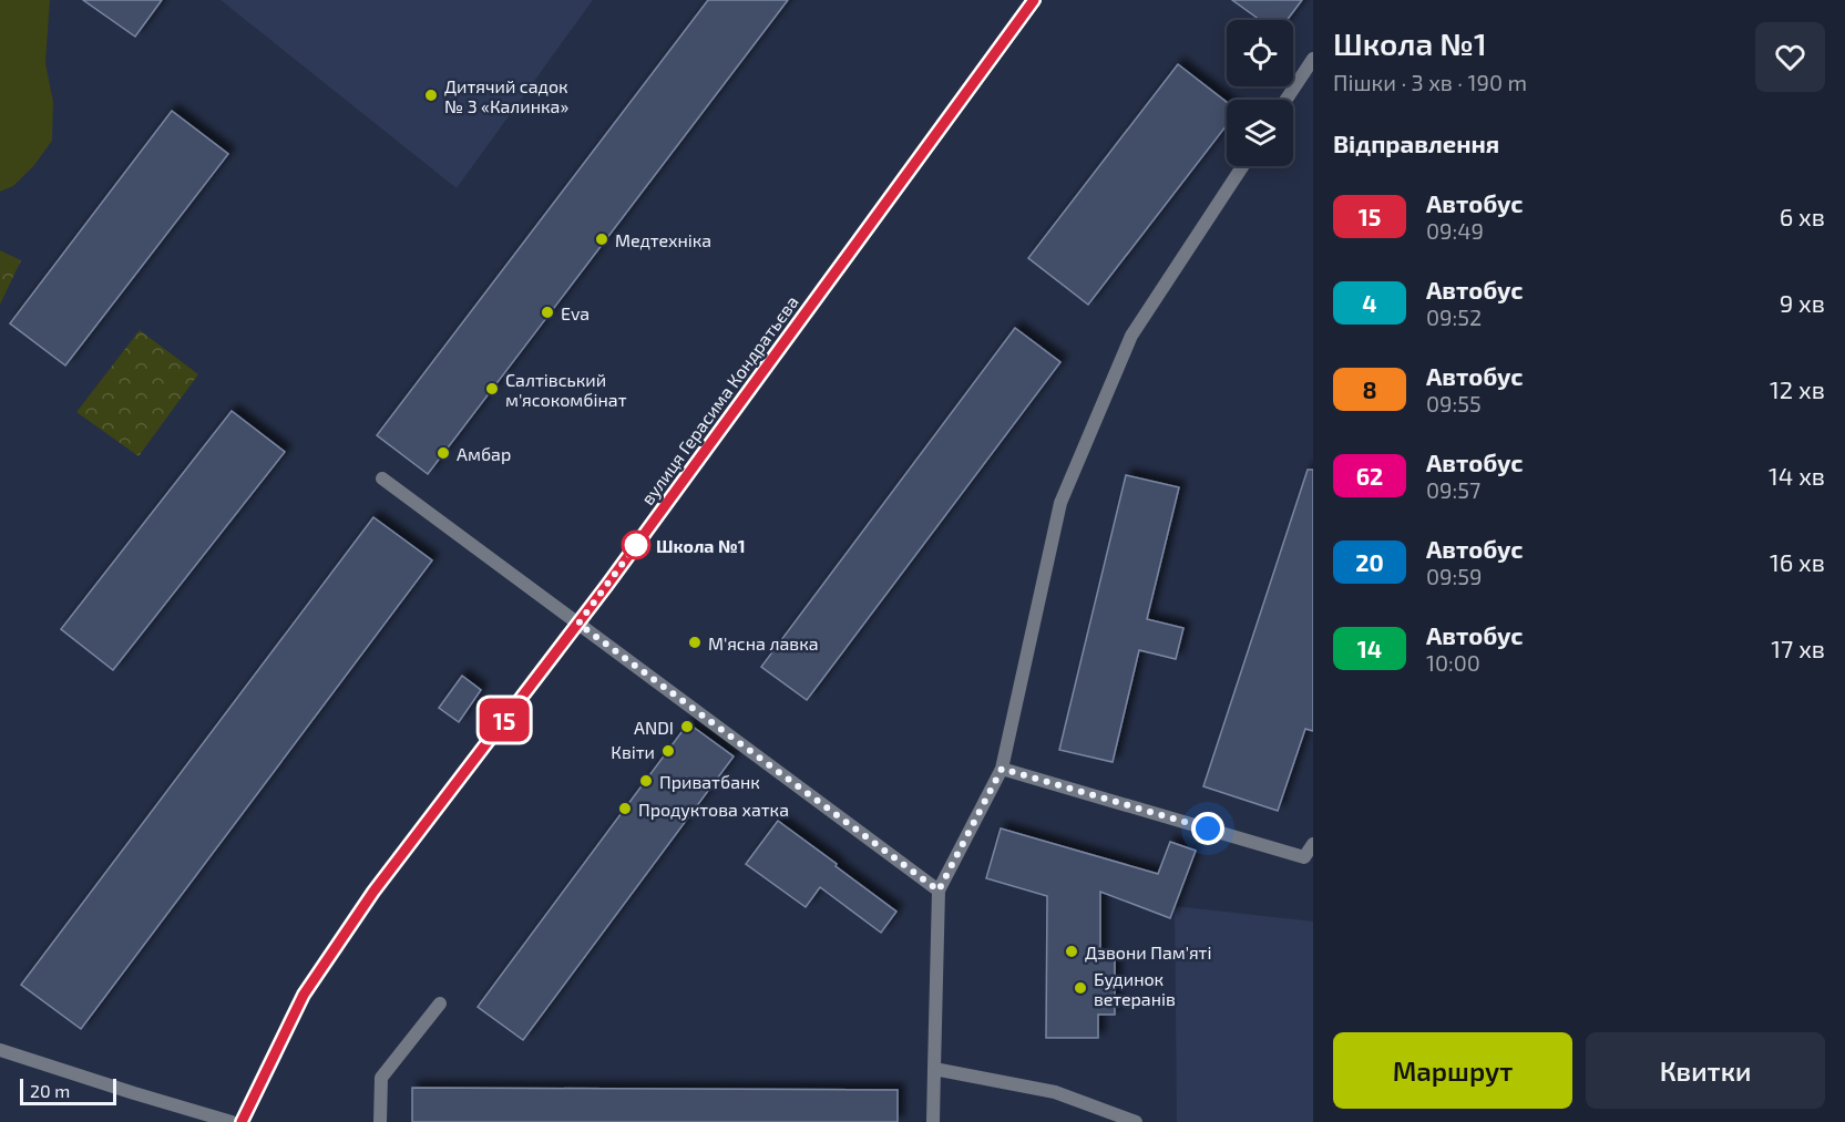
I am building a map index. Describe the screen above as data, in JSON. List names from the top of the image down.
{
  "streets": {
    "main road": ["вулиця Герасима Кондратьєва"]
  },
  "places": [
    "Дитячий садок № 3 «Калинка»",
    "Медтехніка",
    "Eva",
    "Салтівський м'ясокомбінат",
    "Амбар",
    "Школа №1",
    "М'ясна лавка",
    "ANDI",
    "Квіти",
    "Приватбанк",
    "Продуктова хатка",
    "Дзвони Пам'яті",
    "Будинок ветеранів"
  ],
  "lines": ["bus line 15"],
  "scale_bar": "20 m",
  "page": {
    "on_map": "15",
    "heading": [
      ["Школа №1", "Пішки · 3 хв · 190 m"],
      "Відправлення"
    ],
    "list": [
      {
        "mark": "15",
        "name": "Автобус",
        "note": "09:49",
        "value": "6 хв"
      },
      {
        "mark": "4",
        "name": "Автобус",
        "note": "09:52",
        "value": "9 хв"
      },
      {
        "mark": "8",
        "name": "Автобус",
        "note": "09:55",
        "value": "12 хв"
      },
      {
        "mark": "62",
        "name": "Автобус",
        "note": "09:57",
        "value": "14 хв"
      },
      {
        "mark": "20",
        "name": "Автобус",
        "note": "09:59",
        "value": "16 хв"
      },
      {
        "mark": "14",
        "name": "Автобус",
        "note": "10:00",
        "value": "17 хв"
      }
    ],
    "buttons": ["Маршрут", "Квитки"],
    "scale": "20 m"
  }
}
